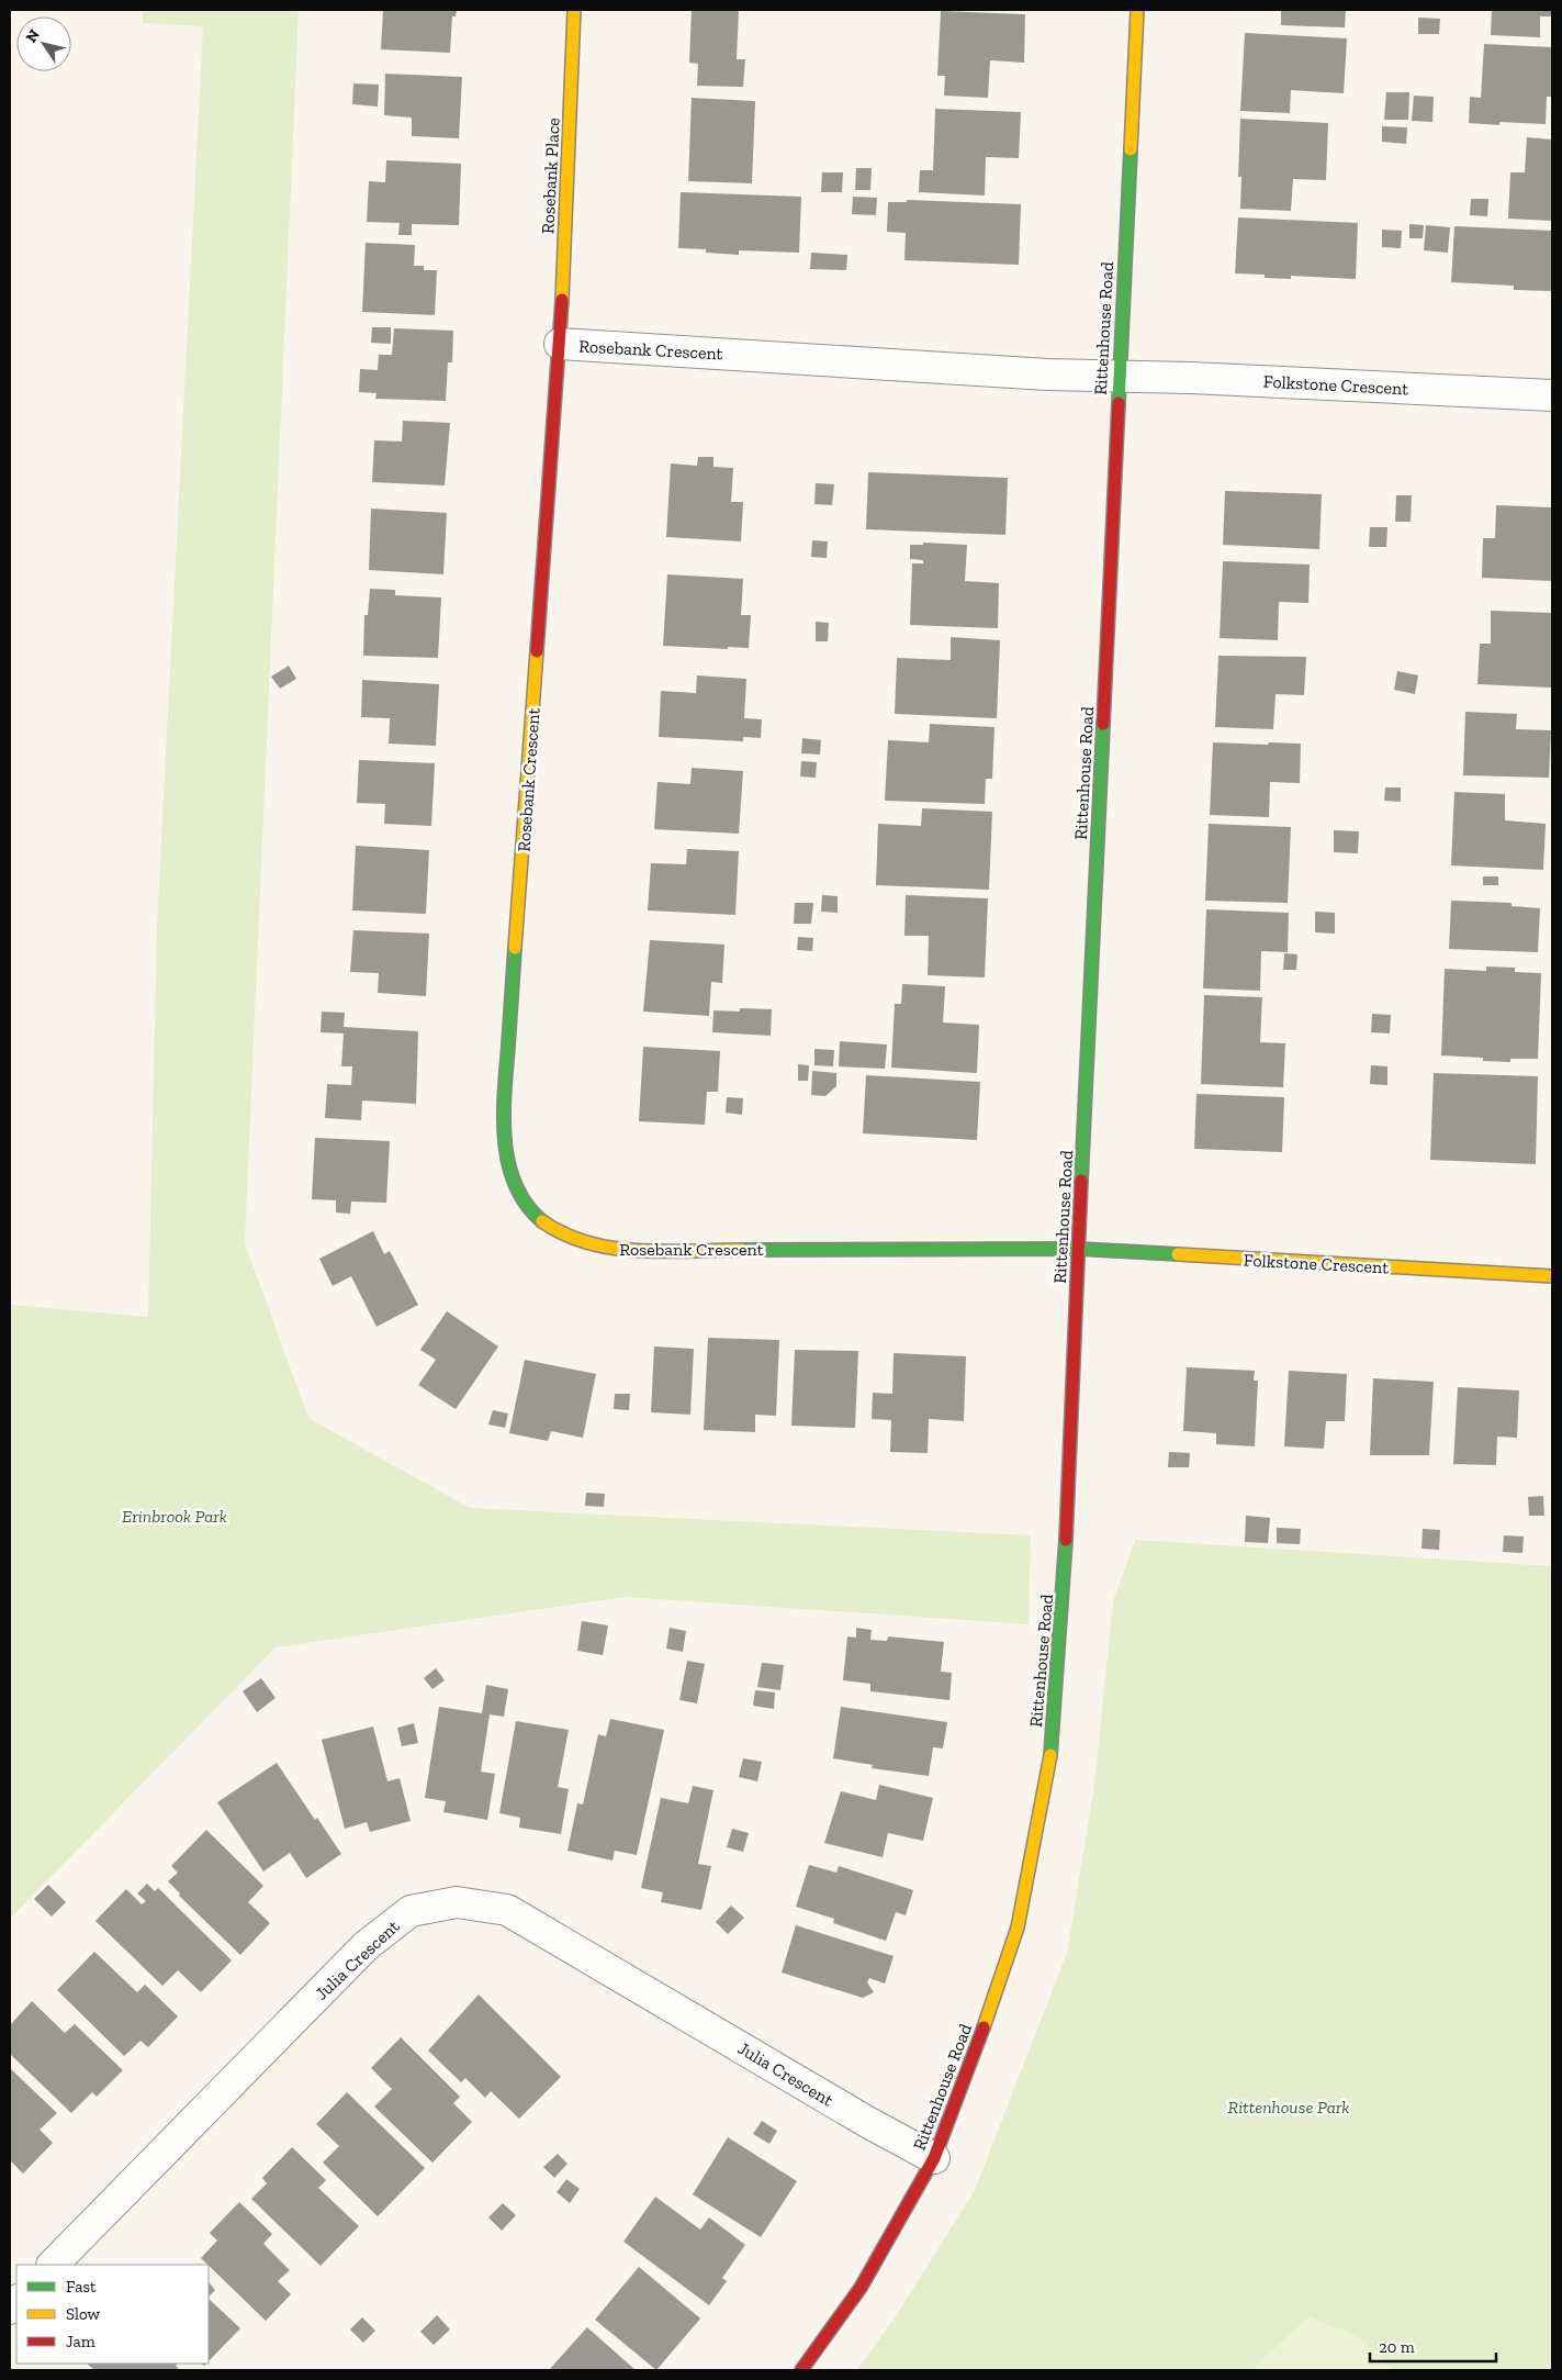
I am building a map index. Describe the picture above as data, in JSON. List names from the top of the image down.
{
  "streets": {
    "street": [
      "Rosebank Place",
      "Rittenhouse Road",
      "Rosebank Crescent",
      "Folkstone Crescent",
      "Julia Crescent"
    ]
  },
  "crossings": [
    ["Rosebank Place", "Rosebank Crescent"],
    ["Rittenhouse Road", "Rosebank Crescent"],
    ["Rittenhouse Road", "Folkstone Crescent"],
    ["Rittenhouse Road", "Julia Crescent"],
    ["Rosebank Crescent", "Folkstone Crescent"]
  ],
  "parks": ["Erinbrook Park", "Rittenhouse Park"],
  "legend": ["Fast", "Slow", "Jam"],
  "scale_bar": "20 m",
  "north": "top left"
}
